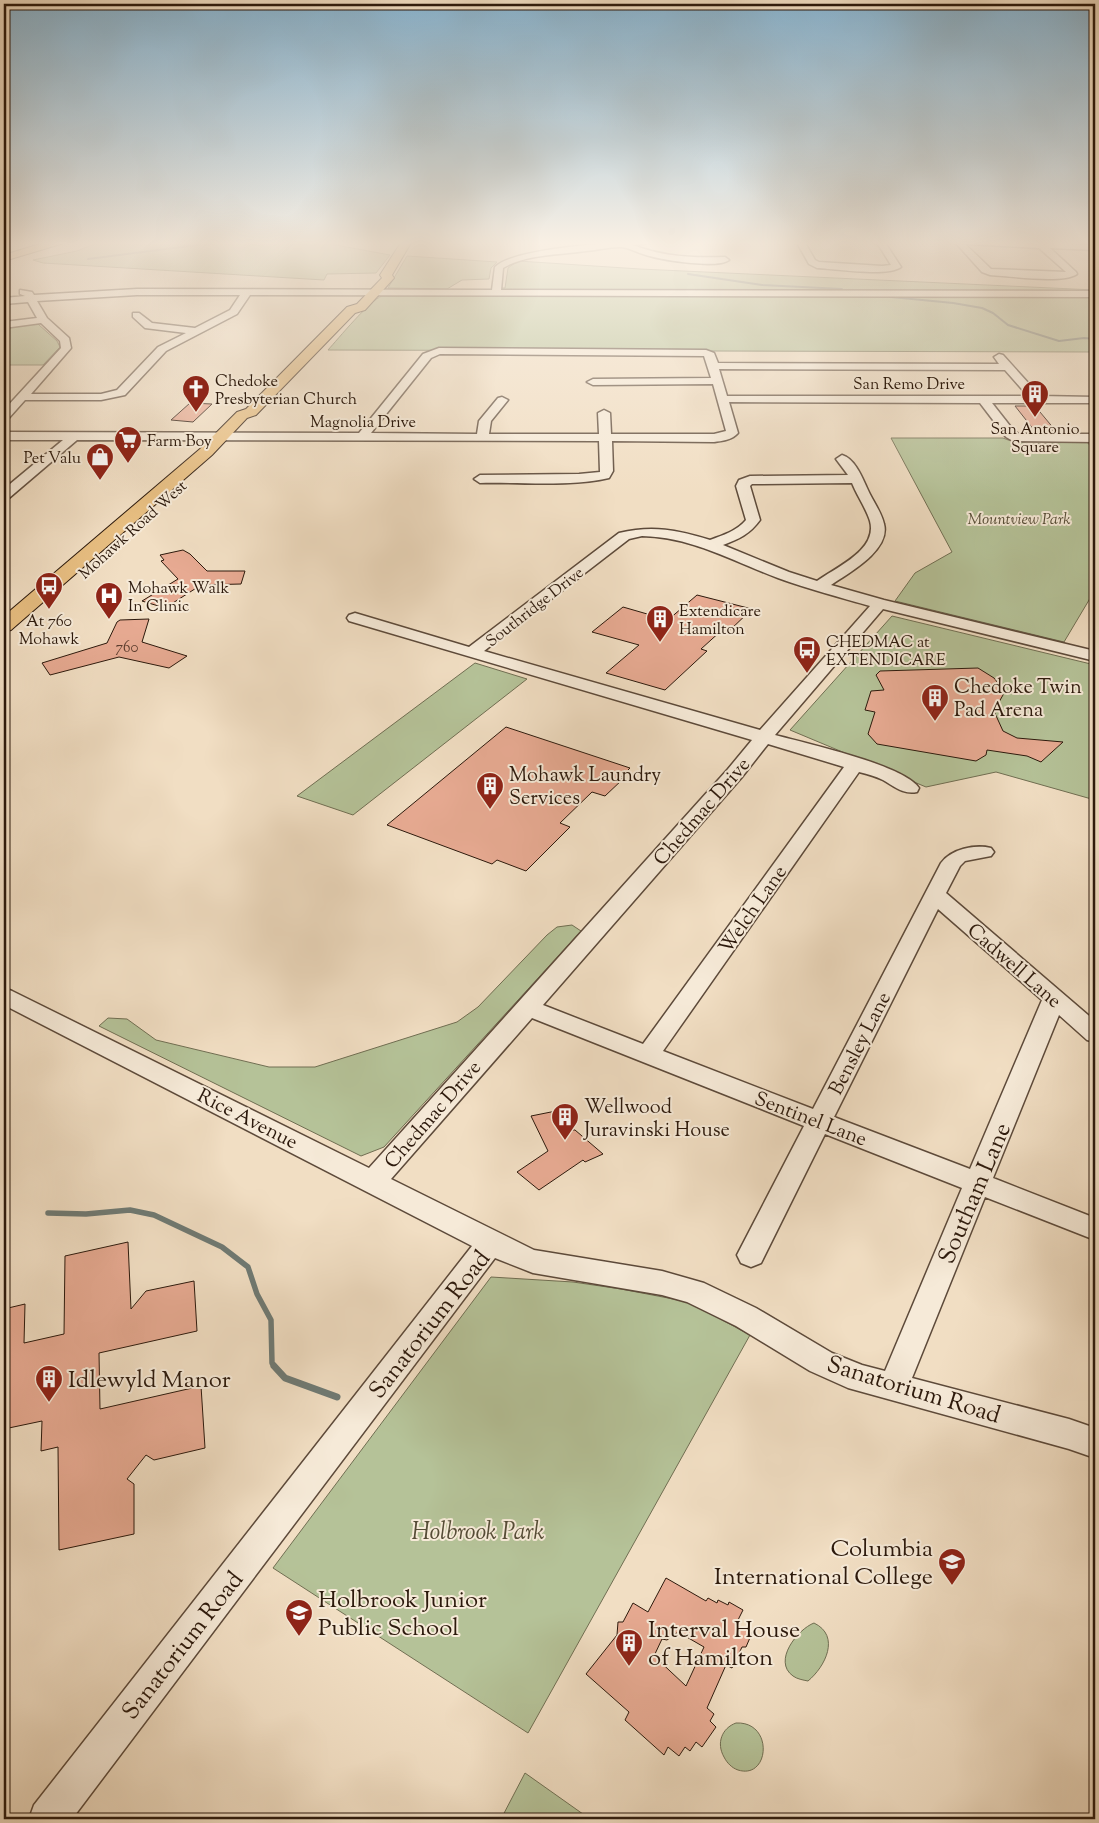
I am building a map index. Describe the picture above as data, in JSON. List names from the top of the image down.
{
  "streets": {
    "main road": ["Mohawk Road West"],
    "street": [
      "San Remo Drive",
      "Magnolia Drive",
      "Southridge Drive",
      "Chedmac Drive",
      "Welch Lane",
      "Cadwell Lane",
      "Bensley Lane",
      "Rice Avenue",
      "Sentinel Lane",
      "Southam Lane",
      "Sanatorium Road"
    ]
  },
  "crossings": [
    ["San Remo Drive", "Magnolia Drive"],
    ["Magnolia Drive", "Mohawk Road West"],
    ["Southridge Drive", "Chedmac Drive"],
    ["Southridge Drive", "Welch Lane"],
    ["Chedmac Drive", "Rice Avenue"],
    ["Chedmac Drive", "Sentinel Lane"],
    ["Welch Lane", "Sentinel Lane"],
    ["Cadwell Lane", "Bensley Lane"],
    ["Cadwell Lane", "Southam Lane"],
    ["Bensley Lane", "Sentinel Lane"],
    ["Rice Avenue", "Sanatorium Road"],
    ["Sentinel Lane", "Southam Lane"],
    ["Southam Lane", "Sanatorium Road"]
  ],
  "parks": ["Mountview Park", "Holbrook Park"],
  "places": {
    "church": ["Chedoke Presbyterian Church"],
    "building": [
      "San Antonio Square",
      "Extendicare Hamilton",
      "Chedoke Twin Pad Arena",
      "Mohawk Laundry Services",
      "Wellwood Juravinski House",
      "Idlewyld Manor",
      "Interval House of Hamilton"
    ],
    "supermarket": ["Farm Boy"],
    "shop": ["Pet Valu"],
    "bus stop": ["At 760 Mohawk", "CHEDMAC at EXTENDICARE"],
    "hospital": ["Mohawk Walk In Clinic"],
    "school or university": ["Columbia International College", "Holbrook Junior Public School"]
  },
  "house_numbers": ["760"]
}
